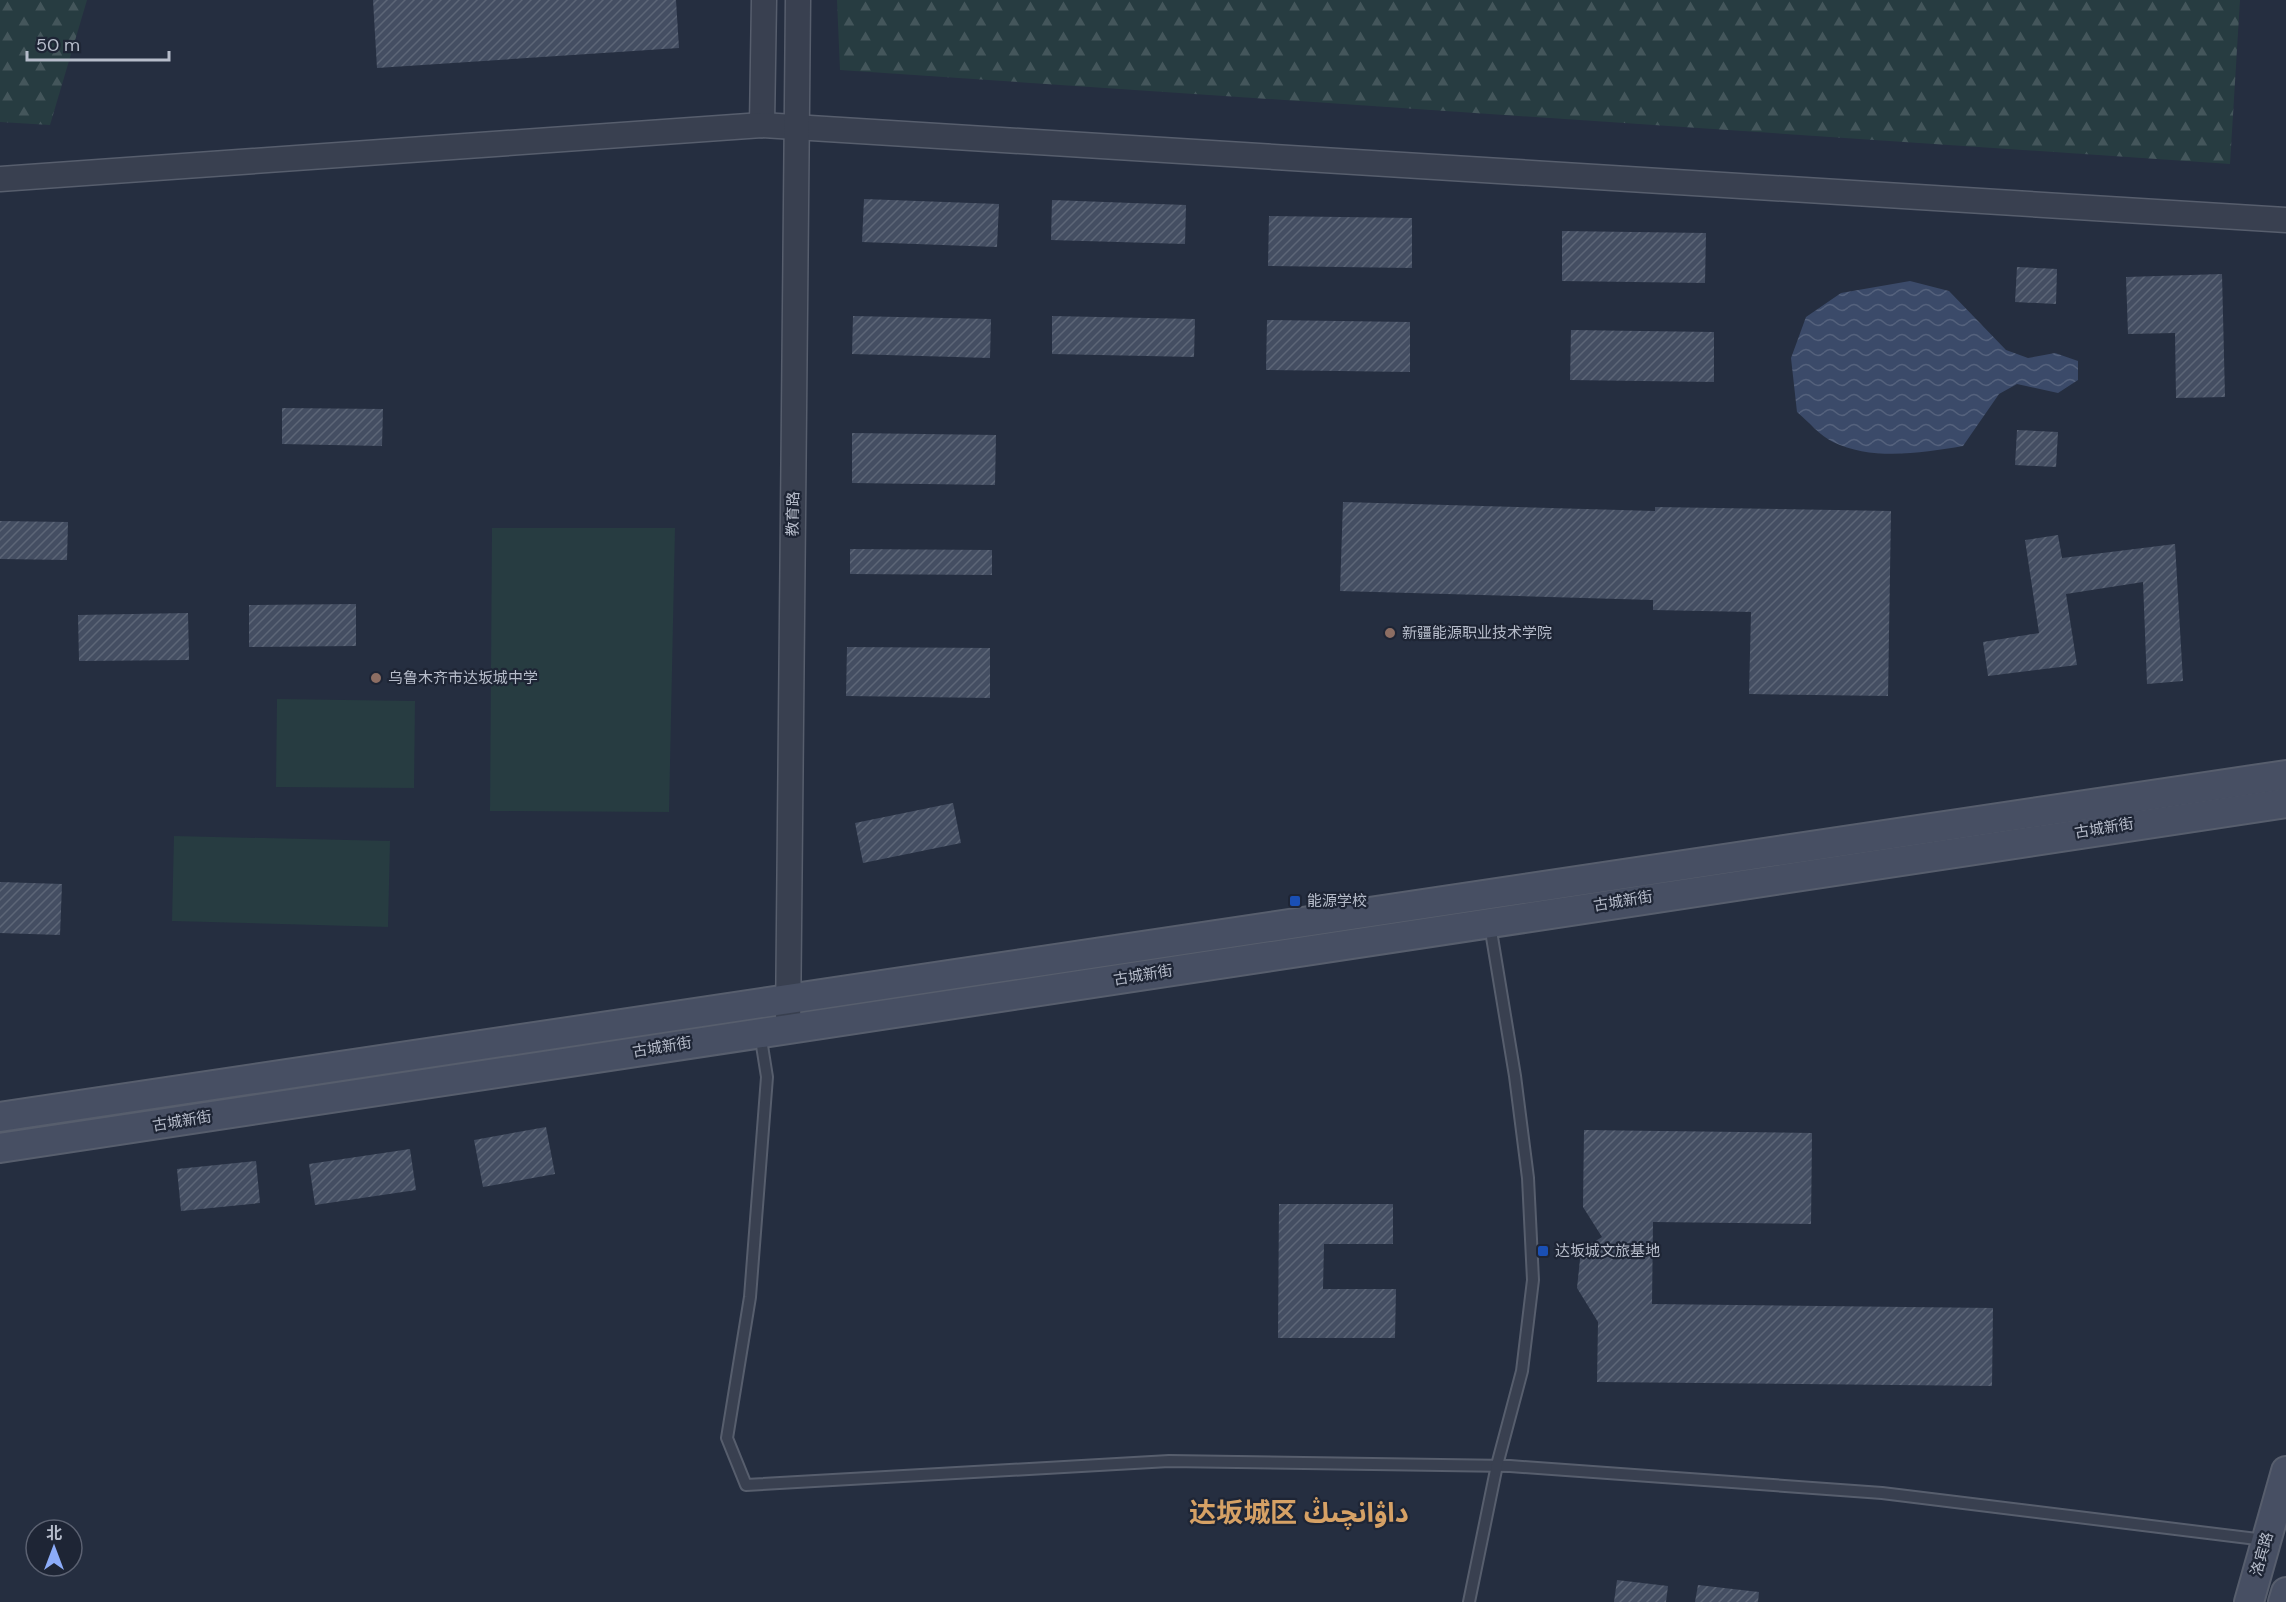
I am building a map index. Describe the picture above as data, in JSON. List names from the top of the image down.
{
  "streets": {
    "main road": ["古城新街", "洛宾路"],
    "street": ["教育路"]
  },
  "crossings": [
    ["教育路", "古城新街"]
  ],
  "districts": ["达坂城区 داۋانچىڭ"],
  "places": {
    "other": ["新疆能源职业技术学院", "乌鲁木齐市达坂城中学"],
    "transit": ["能源学校", "达坂城文旅基地"]
  },
  "scale_bar": "50 m",
  "north": "top"
}
